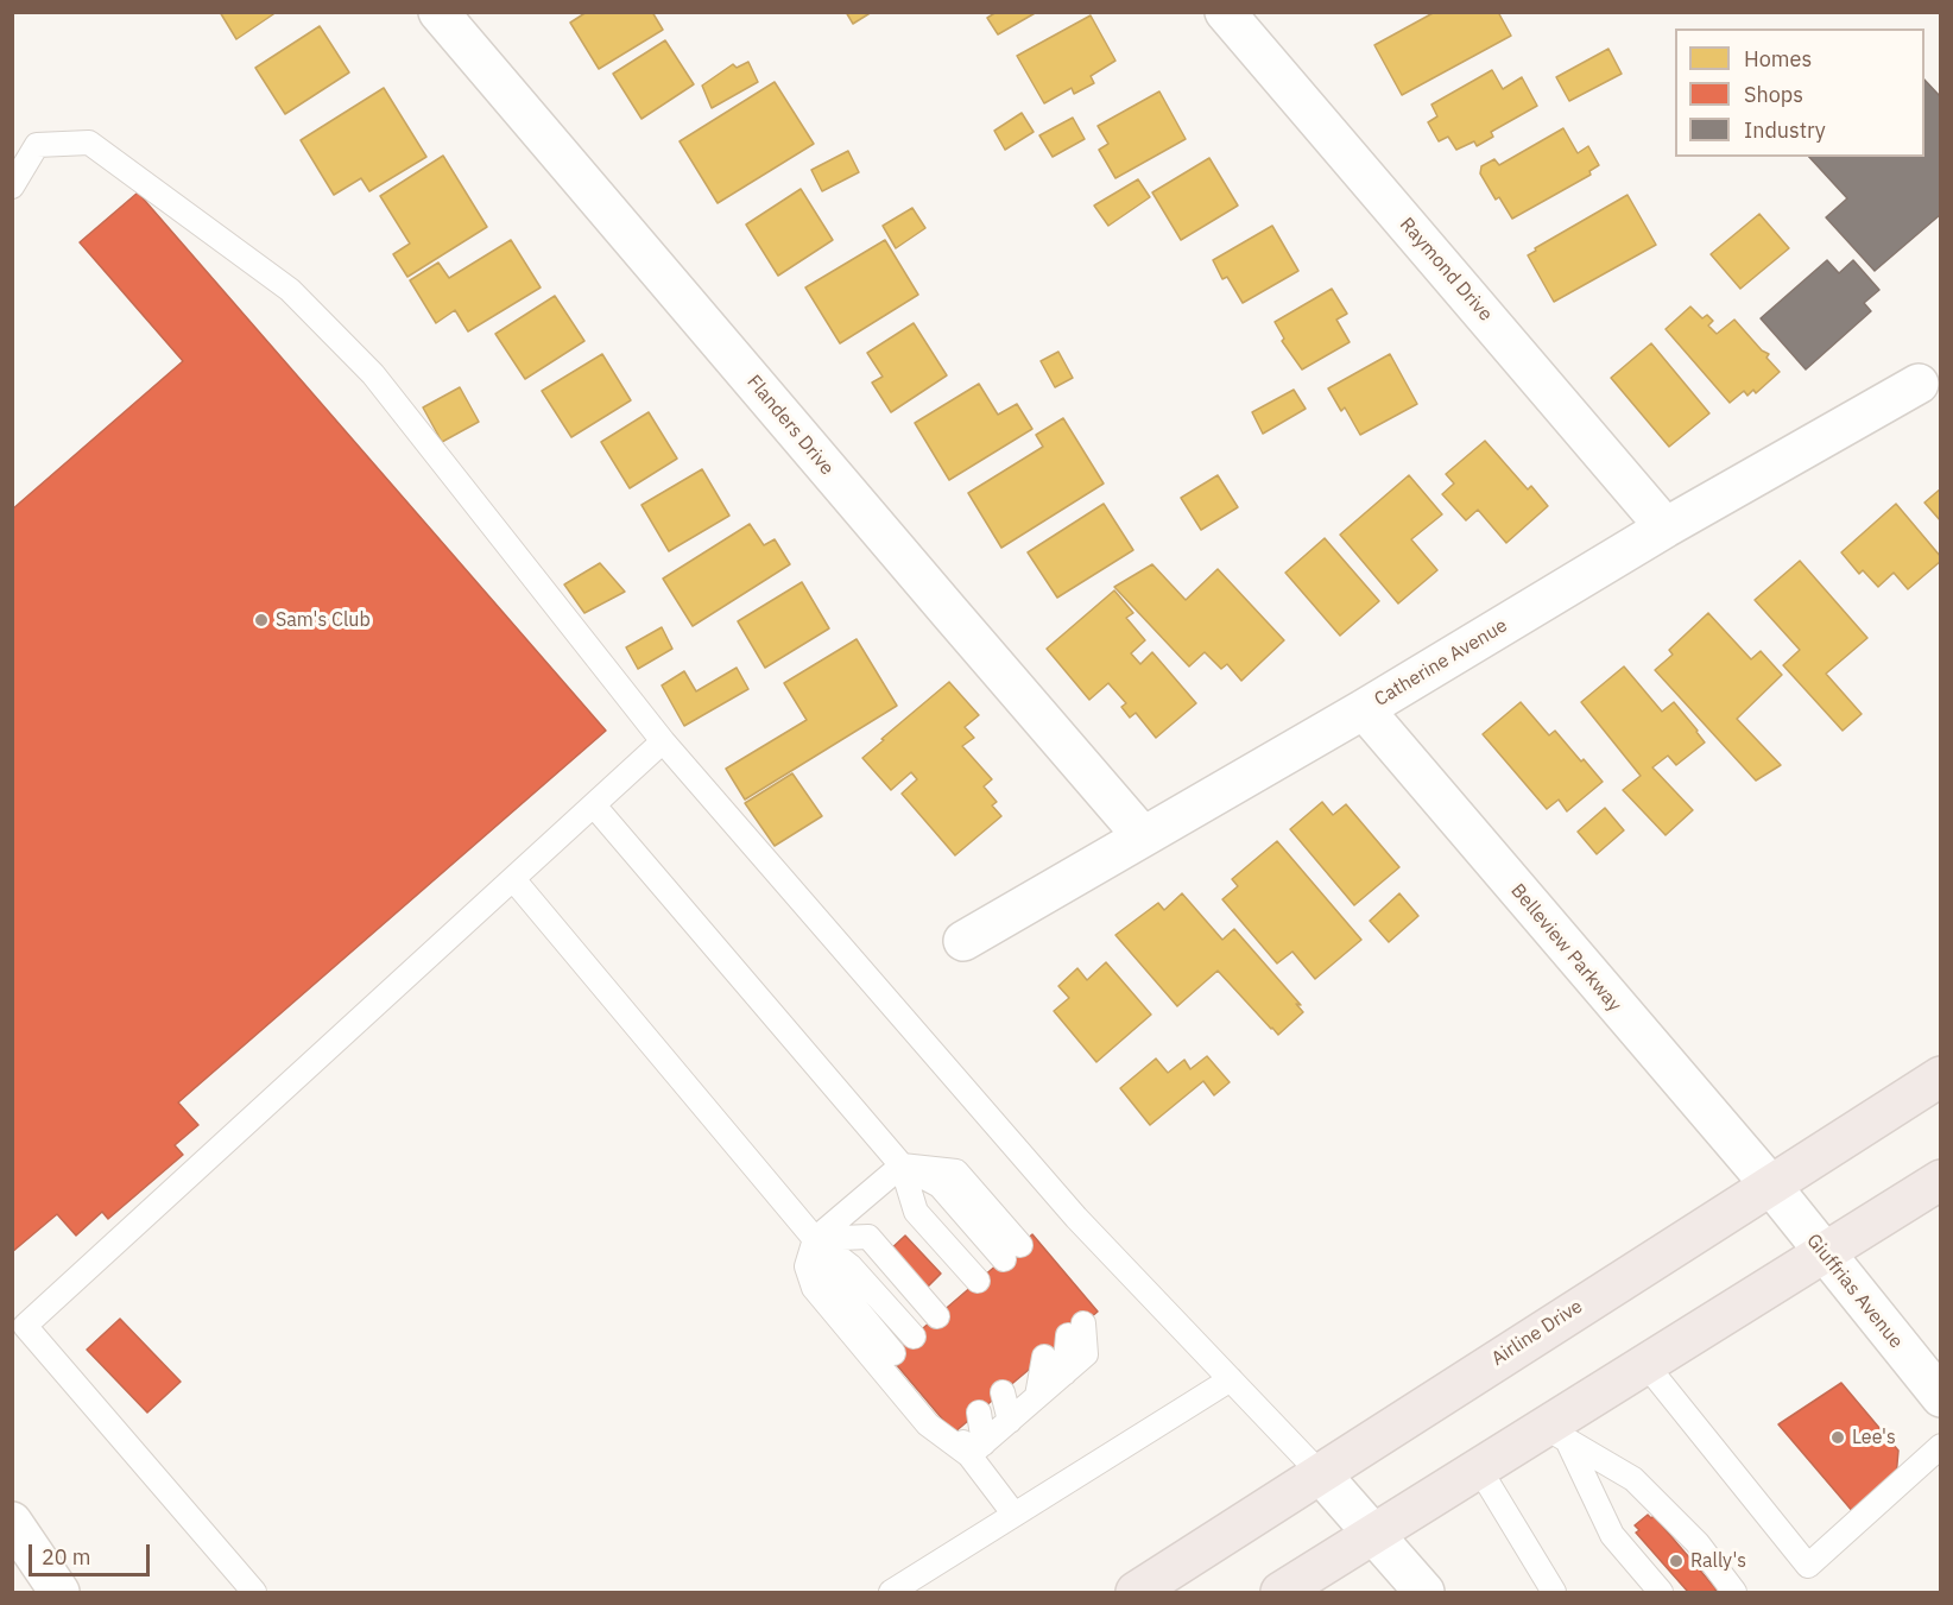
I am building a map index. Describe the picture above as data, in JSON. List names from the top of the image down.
{
  "streets": {
    "highway": ["Airline Drive"],
    "street": [
      "Raymond Drive",
      "Flanders Drive",
      "Catherine Avenue",
      "Belleview Parkway",
      "Giuffrias Avenue"
    ]
  },
  "crossings": [
    ["Raymond Drive", "Catherine Avenue"],
    ["Flanders Drive", "Catherine Avenue"],
    ["Catherine Avenue", "Belleview Parkway"],
    ["Belleview Parkway", "Giuffrias Avenue"],
    ["Belleview Parkway", "Airline Drive"],
    ["Giuffrias Avenue", "Airline Drive"]
  ],
  "places": ["Sam's Club", "Lee's", "Rally's"],
  "legend": ["Homes", "Shops", "Industry"],
  "scale_bar": "20 m"
}
